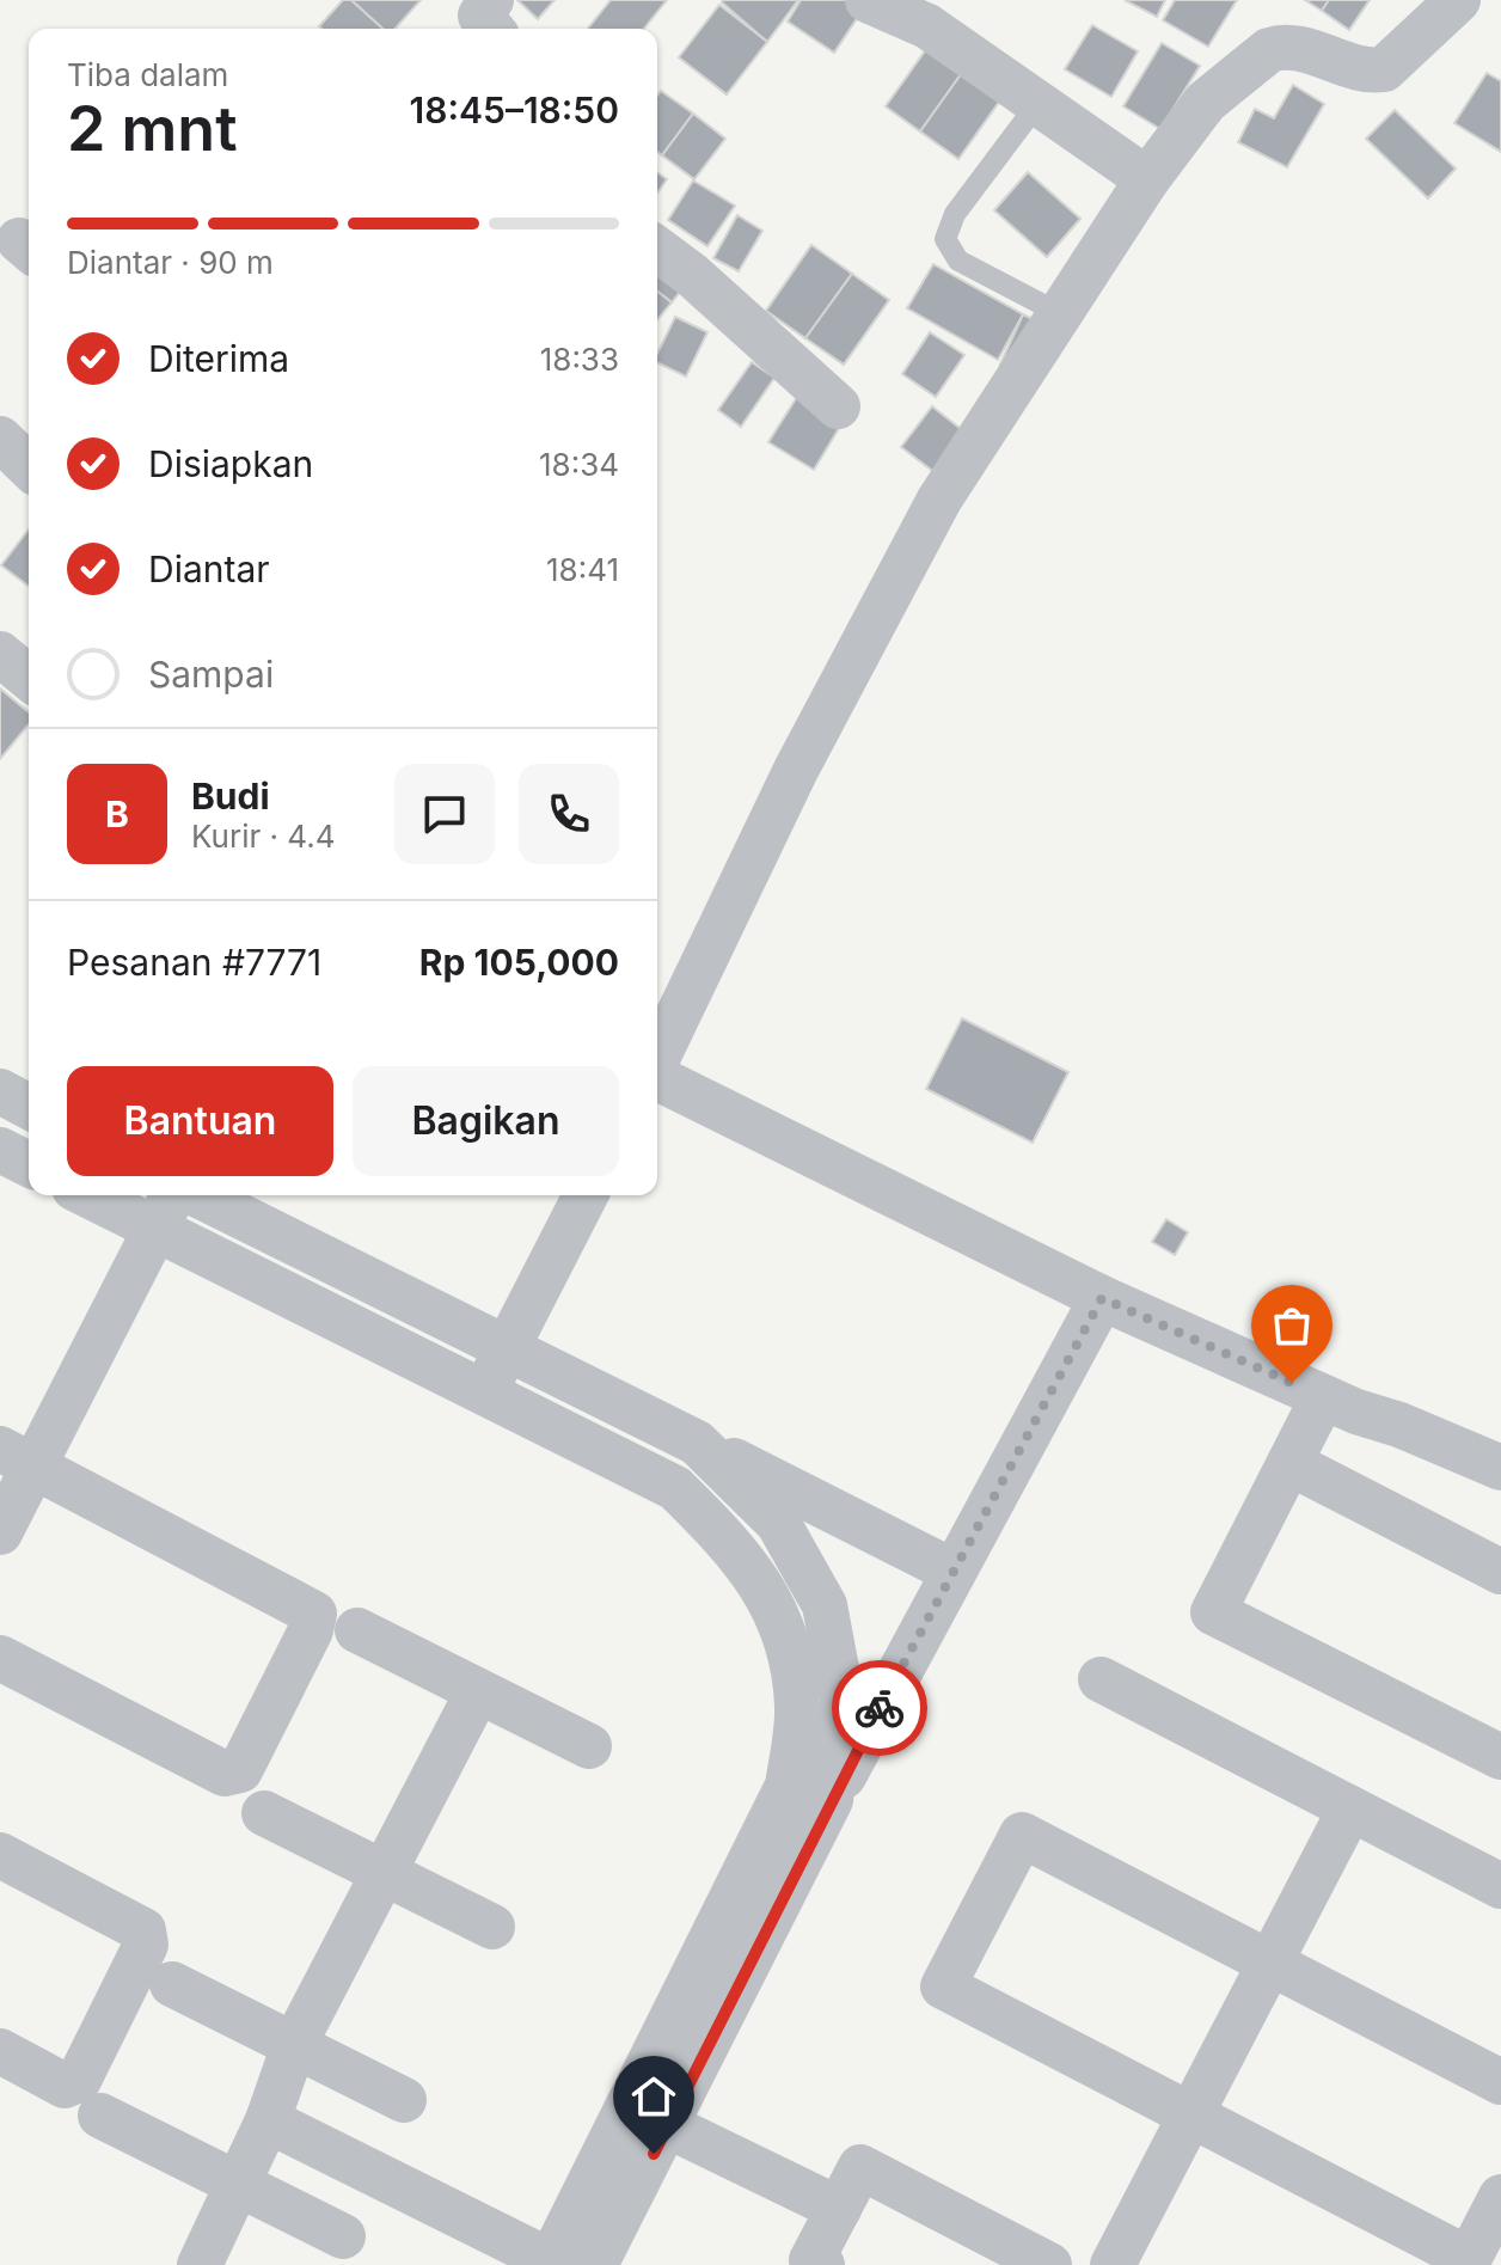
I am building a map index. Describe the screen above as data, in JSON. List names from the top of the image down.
{
  "page": {
    "heading": ["2 mnt", "Tiba dalam", "18:45–18:50"],
    "panel": [
      "Budi",
      "Kurir · 4.4",
      "Pesanan #7771",
      "Rp 105,000"
    ],
    "bar": "Diantar · 90 m",
    "list": [
      ["Diterima", "18:33"],
      ["Disiapkan", "18:34"],
      ["Diantar", "18:41"],
      "Sampai"
    ],
    "round": "B",
    "buttons": ["Bantuan", "Bagikan"]
  }
}
